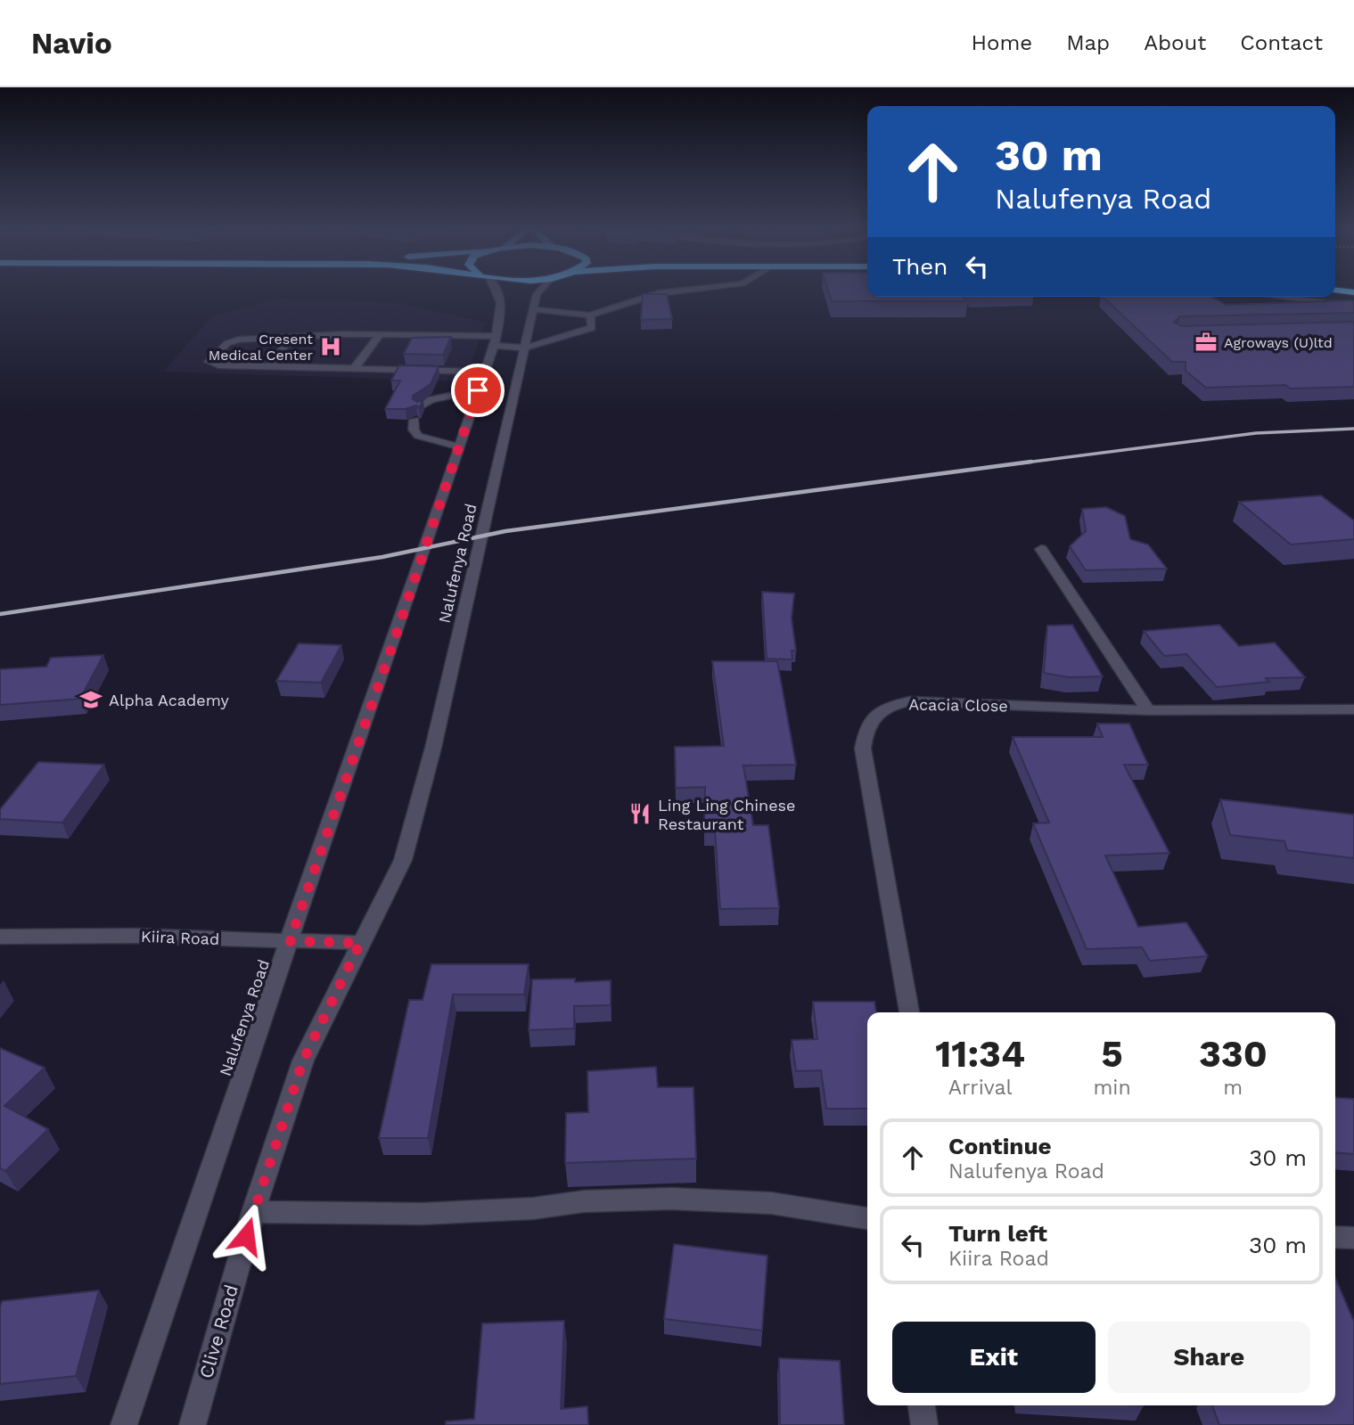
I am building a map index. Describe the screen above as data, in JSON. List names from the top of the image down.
{
  "streets": {
    "street": [
      "Nalufenya Road",
      "Acacia Close",
      "Kiira Road",
      "Clive Road"
    ]
  },
  "crossings": [
    ["Nalufenya Road", "Kiira Road"],
    ["Nalufenya Road", "Clive Road"]
  ],
  "places": {
    "office": ["Agroways (U)ltd"],
    "hospital": ["Cresent Medical Center"],
    "school or university": ["Alpha Academy"],
    "restaurant": ["Ling Ling Chinese Restaurant"]
  },
  "page": {
    "header": "Navio",
    "nav": [
      "Home",
      "Map",
      "About",
      "Contact"
    ],
    "turn": ["30 m", "Nalufenya Road"],
    "then": "Then",
    "eta": [
      "11:34",
      "Arrival",
      "5",
      "min",
      "330",
      "m"
    ],
    "list": [
      {
        "name": "Continue",
        "note": "Nalufenya Road",
        "value": "30 m"
      },
      {
        "name": "Turn left",
        "note": "Kiira Road",
        "value": "30 m"
      }
    ],
    "buttons": ["Exit", "Share"]
  }
}
